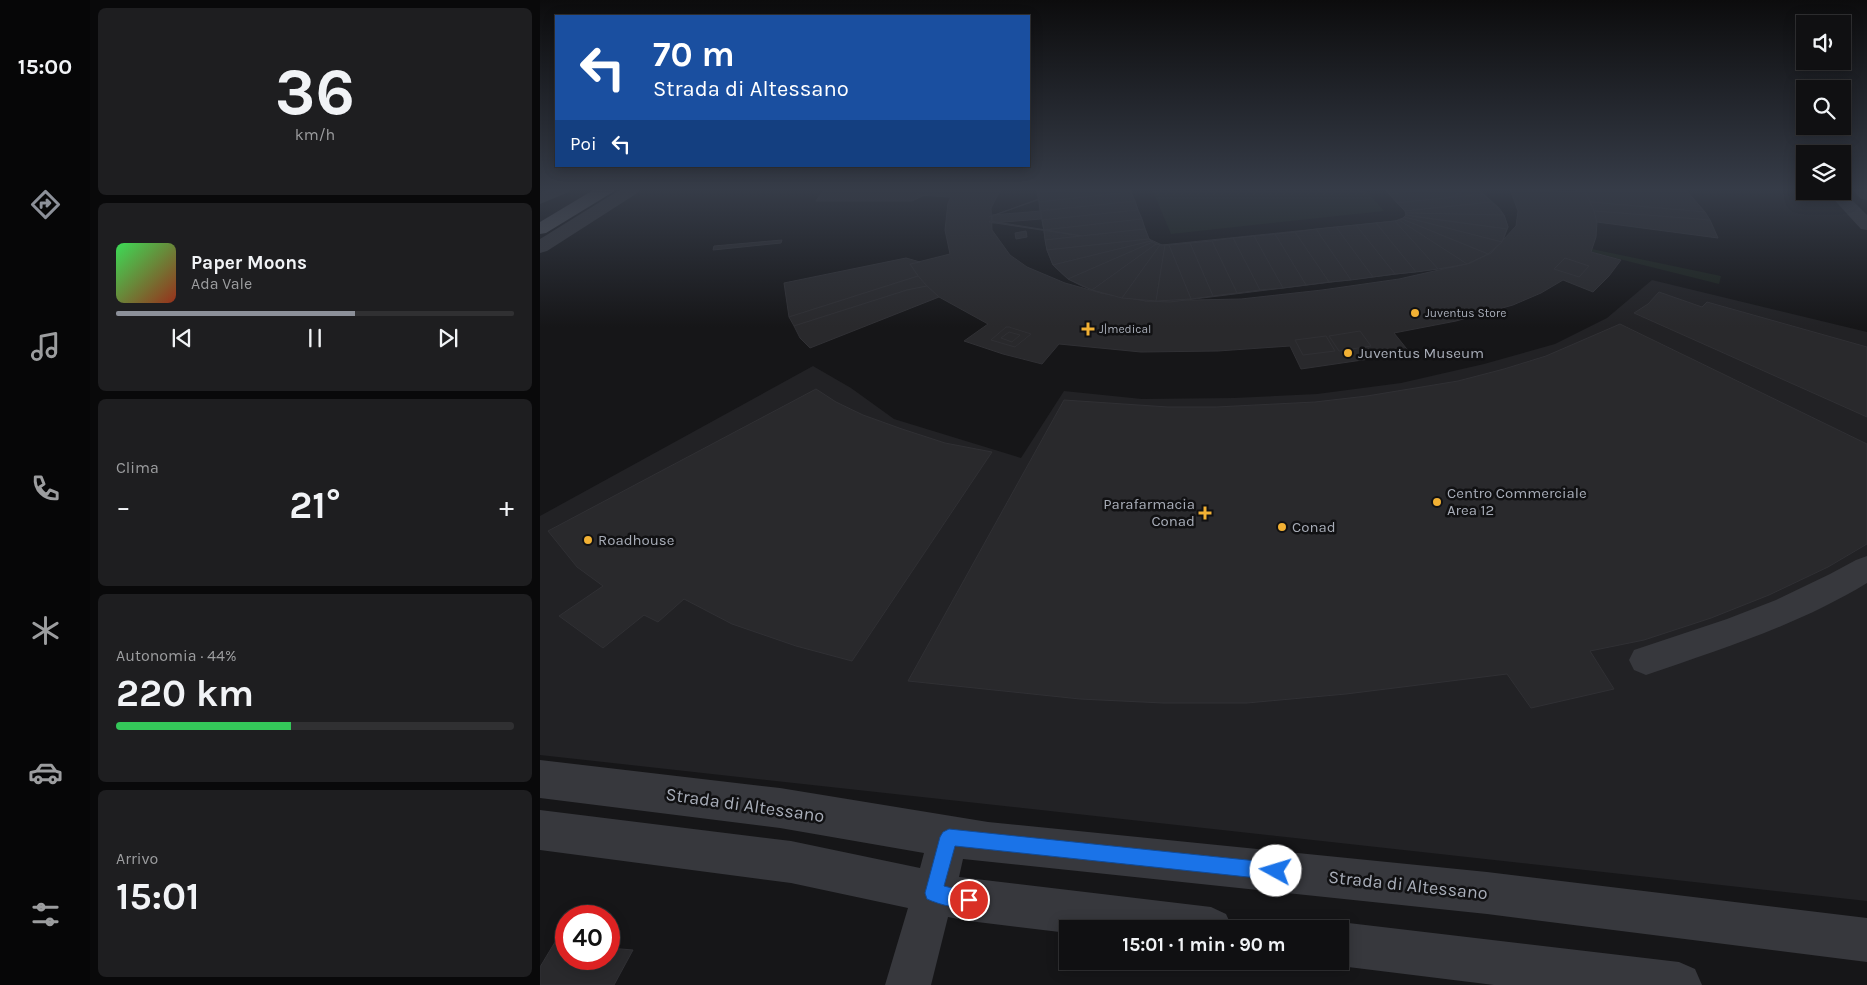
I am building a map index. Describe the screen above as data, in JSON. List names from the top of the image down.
{
  "streets": {
    "street": ["Strada di Altessano"]
  },
  "places": {
    "other": [
      "Juventus Store",
      "Juventus Museum",
      "Centro Commerciale Area 12",
      "Conad",
      "Roadhouse"
    ],
    "health": ["J|medical", "Parafarmacia Conad"]
  },
  "page": {
    "tabs": "15:00",
    "tile": [
      ["36", "km/h"],
      "Clima",
      ["Autonomia · 44%", "220 km"],
      ["Arrivo", "15:01"]
    ],
    "turn": ["70 m", "Strada di Altessano"],
    "then": "Poi",
    "song": ["Paper Moons", "Ada Vale"],
    "heat": ["−", "21°", "+"],
    "limit": "40",
    "trip": "15:01 · 1 min · 90 m"
  }
}
